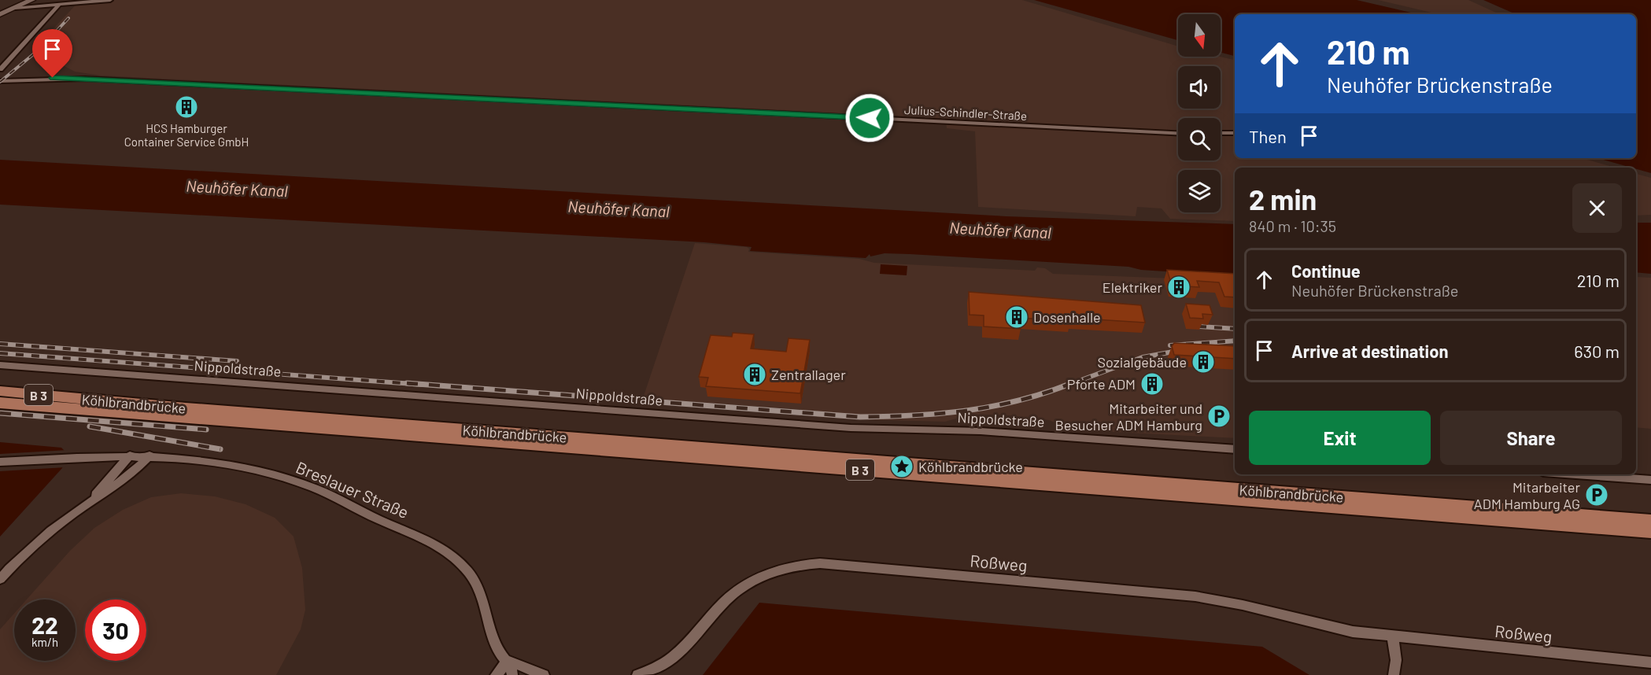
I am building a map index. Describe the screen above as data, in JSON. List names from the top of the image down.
{
  "streets": {
    "main road": ["B 3", "Köhlbrandbrücke"],
    "street": [
      "Julius-Schindler-Straße",
      "Nippoldstraße",
      "Breslauer Straße",
      "Roßweg"
    ]
  },
  "water": ["Neuhöfer Kanal"],
  "places": {
    "building": [
      "HCS Hamburger Container Service GmbH",
      "Elektriker",
      "Dosenhalle",
      "Sozialgebäude",
      "Zentrallager",
      "Pforte ADM"
    ],
    "parking": ["Mitarbeiter und Besucher ADM Hamburg", "Mitarbeiter ADM Hamburg AG"],
    "place": ["Köhlbrandbrücke"]
  },
  "north": "bottom",
  "page": {
    "turn": ["210 m", "Neuhöfer Brückenstraße"],
    "then": "Then",
    "heading": ["2 min", "840 m · 10:35"],
    "list": [
      {
        "name": "Continue",
        "note": "Neuhöfer Brückenstraße",
        "value": "210 m"
      },
      {
        "name": "Arrive at destination",
        "value": "630 m"
      }
    ],
    "buttons": ["Exit", "Share"],
    "speed": "22 km/h",
    "limit": "30"
  }
}
